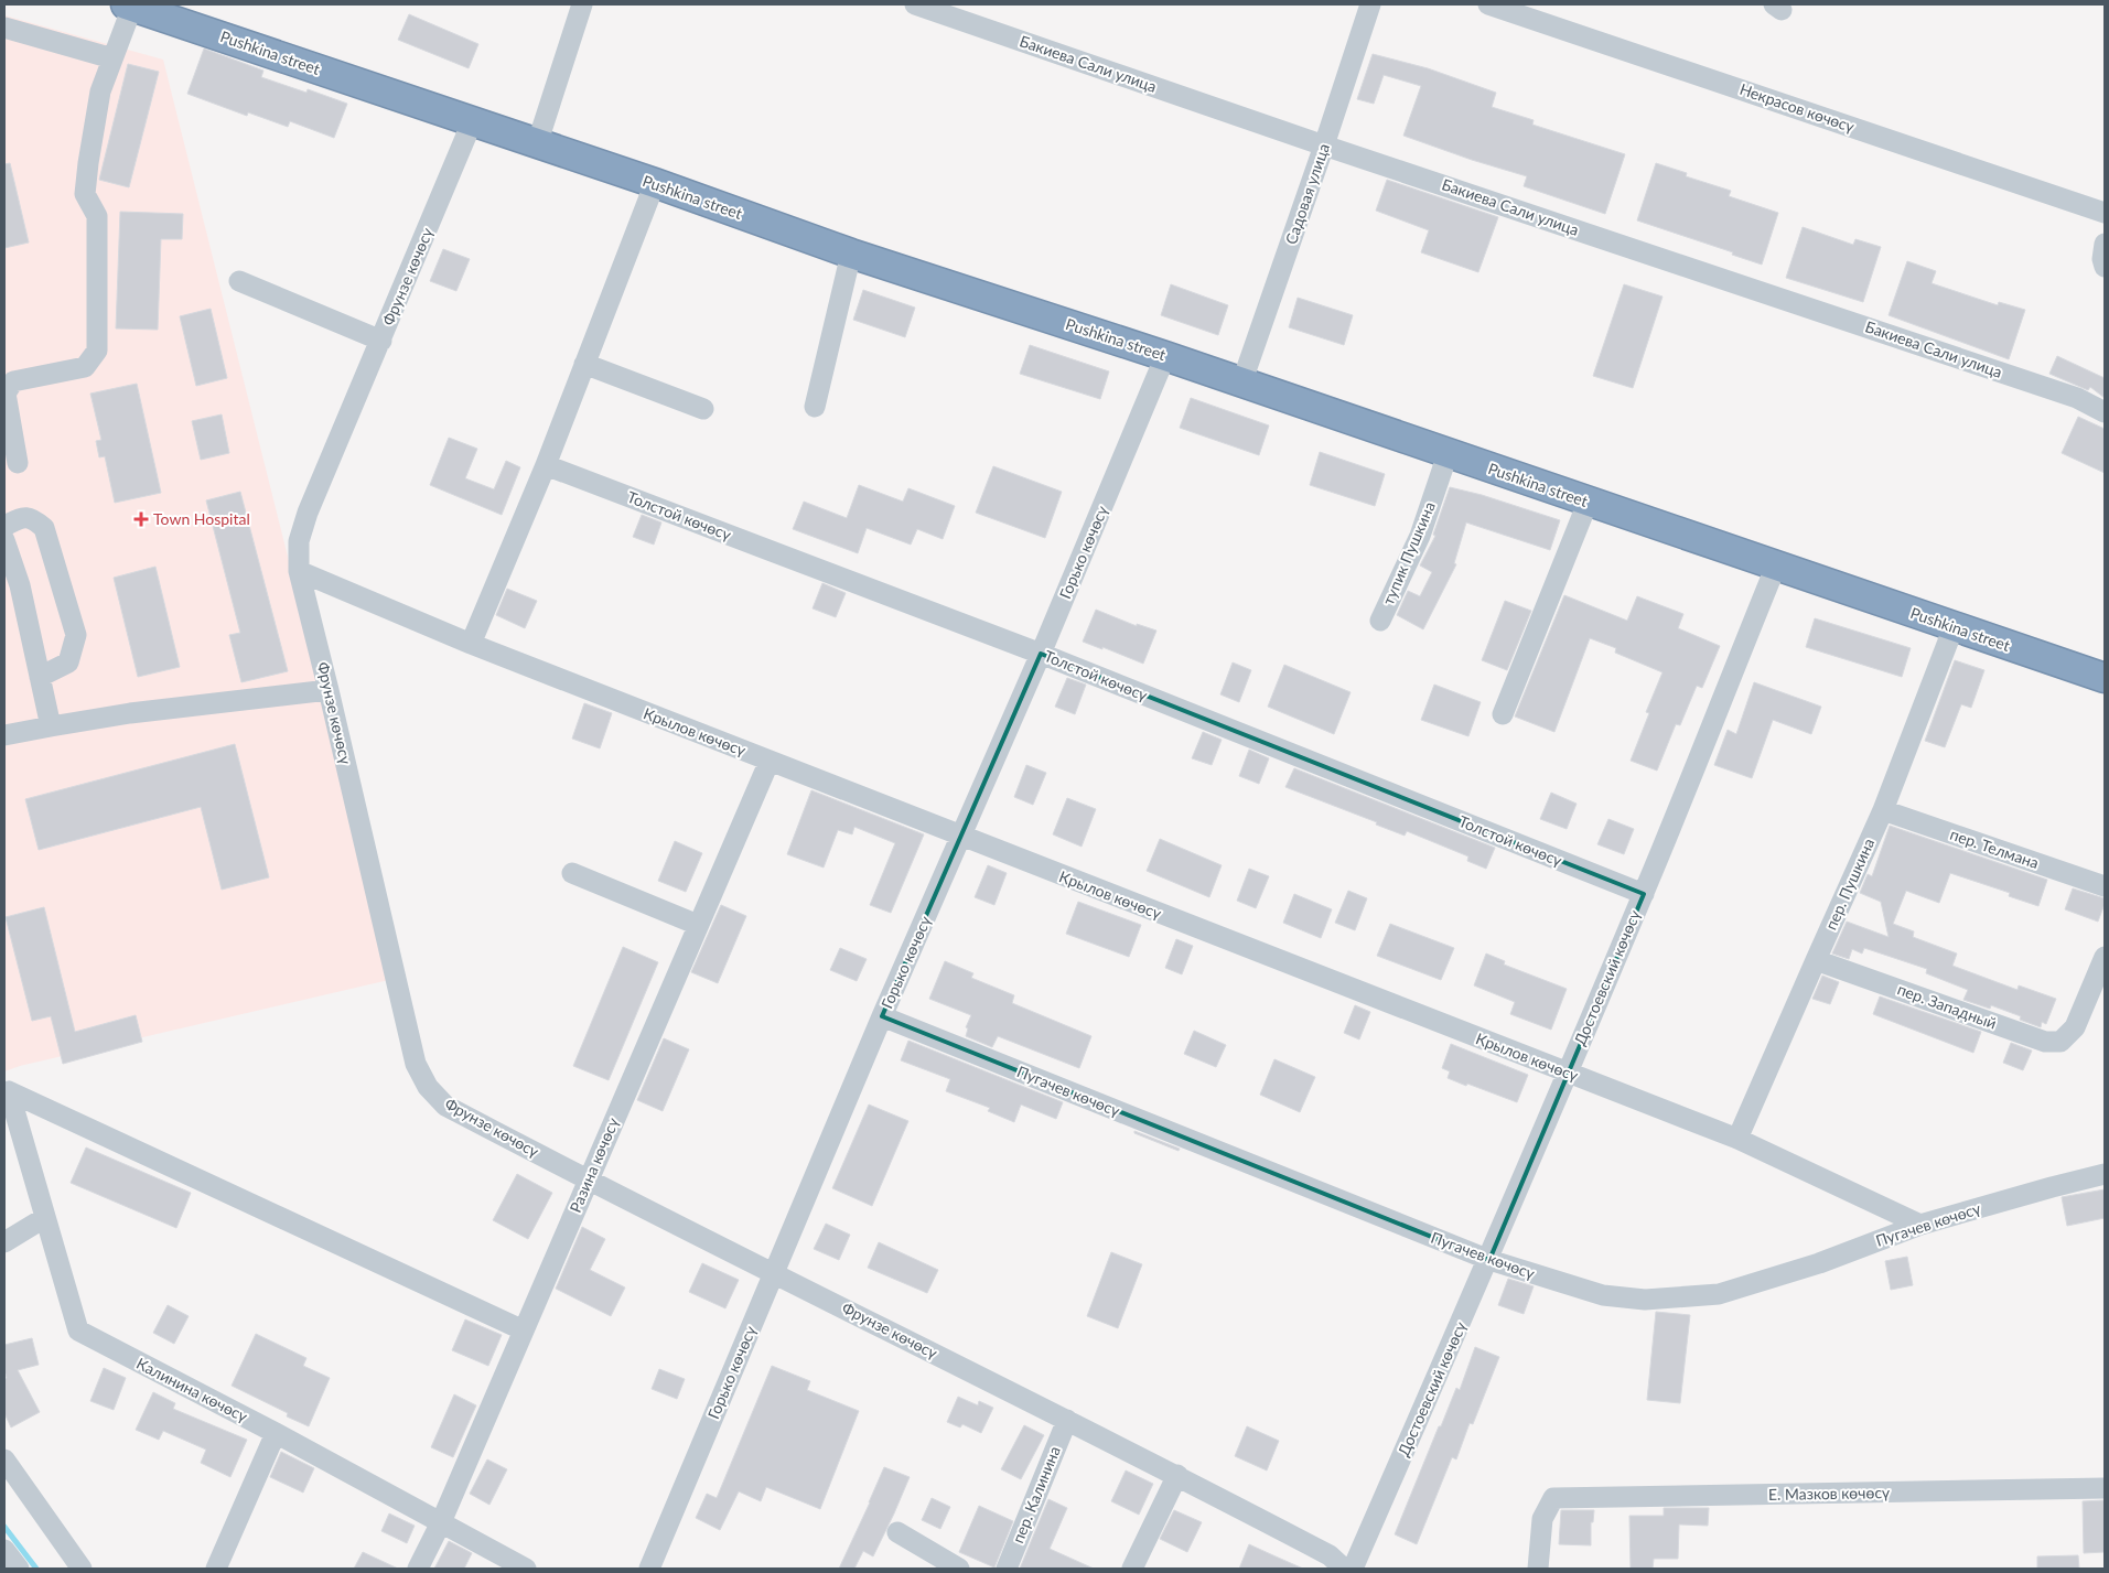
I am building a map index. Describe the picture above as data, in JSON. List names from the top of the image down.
{
  "streets": {
    "highway": ["Pushkina street"],
    "street": [
      "Бакиева Сали улица",
      "Некрасов көчөсү",
      "Садовая улица",
      "Фрунзе көчөсү",
      "Толстой көчөсү",
      "Горько көчөсү",
      "тупик Пушкина",
      "Крылов көчөсү",
      "пер. Телмана",
      "пер. Пушкина",
      "Достоевский көчөсү",
      "пер. Западный",
      "Пугачев көчөсү",
      "Разина көчөсү",
      "Калинина көчөсү",
      "Е. Мазков көчөсү",
      "пер. Калинина"
    ]
  },
  "crossings": [
    ["Pushkina street", "Садовая улица"],
    ["Pushkina street", "Фрунзе көчөсү"],
    ["Pushkina street", "Горько көчөсү"],
    ["Pushkina street", "тупик Пушкина"],
    ["Pushkina street", "пер. Пушкина"],
    ["Pushkina street", "Достоевский көчөсү"],
    ["Бакиева Сали улица", "Садовая улица"],
    ["Фрунзе көчөсү", "Горько көчөсү"],
    ["Фрунзе көчөсү", "Крылов көчөсү"],
    ["Фрунзе көчөсү", "Разина көчөсү"],
    ["Фрунзе көчөсү", "пер. Калинина"],
    ["Толстой көчөсү", "Горько көчөсү"],
    ["Толстой көчөсү", "Достоевский көчөсү"],
    ["Горько көчөсү", "Крылов көчөсү"],
    ["Горько көчөсү", "Пугачев көчөсү"],
    ["Крылов көчөсү", "пер. Пушкина"],
    ["Крылов көчөсү", "Достоевский көчөсү"],
    ["Крылов көчөсү", "Пугачев көчөсү"],
    ["Крылов көчөсү", "Разина көчөсү"],
    ["пер. Телмана", "пер. Пушкина"],
    ["пер. Пушкина", "пер. Западный"],
    ["Достоевский көчөсү", "Пугачев көчөсү"],
    ["Разина көчөсү", "Калинина көчөсү"]
  ],
  "places": {
    "health": ["Town Hospital"]
  }
}
